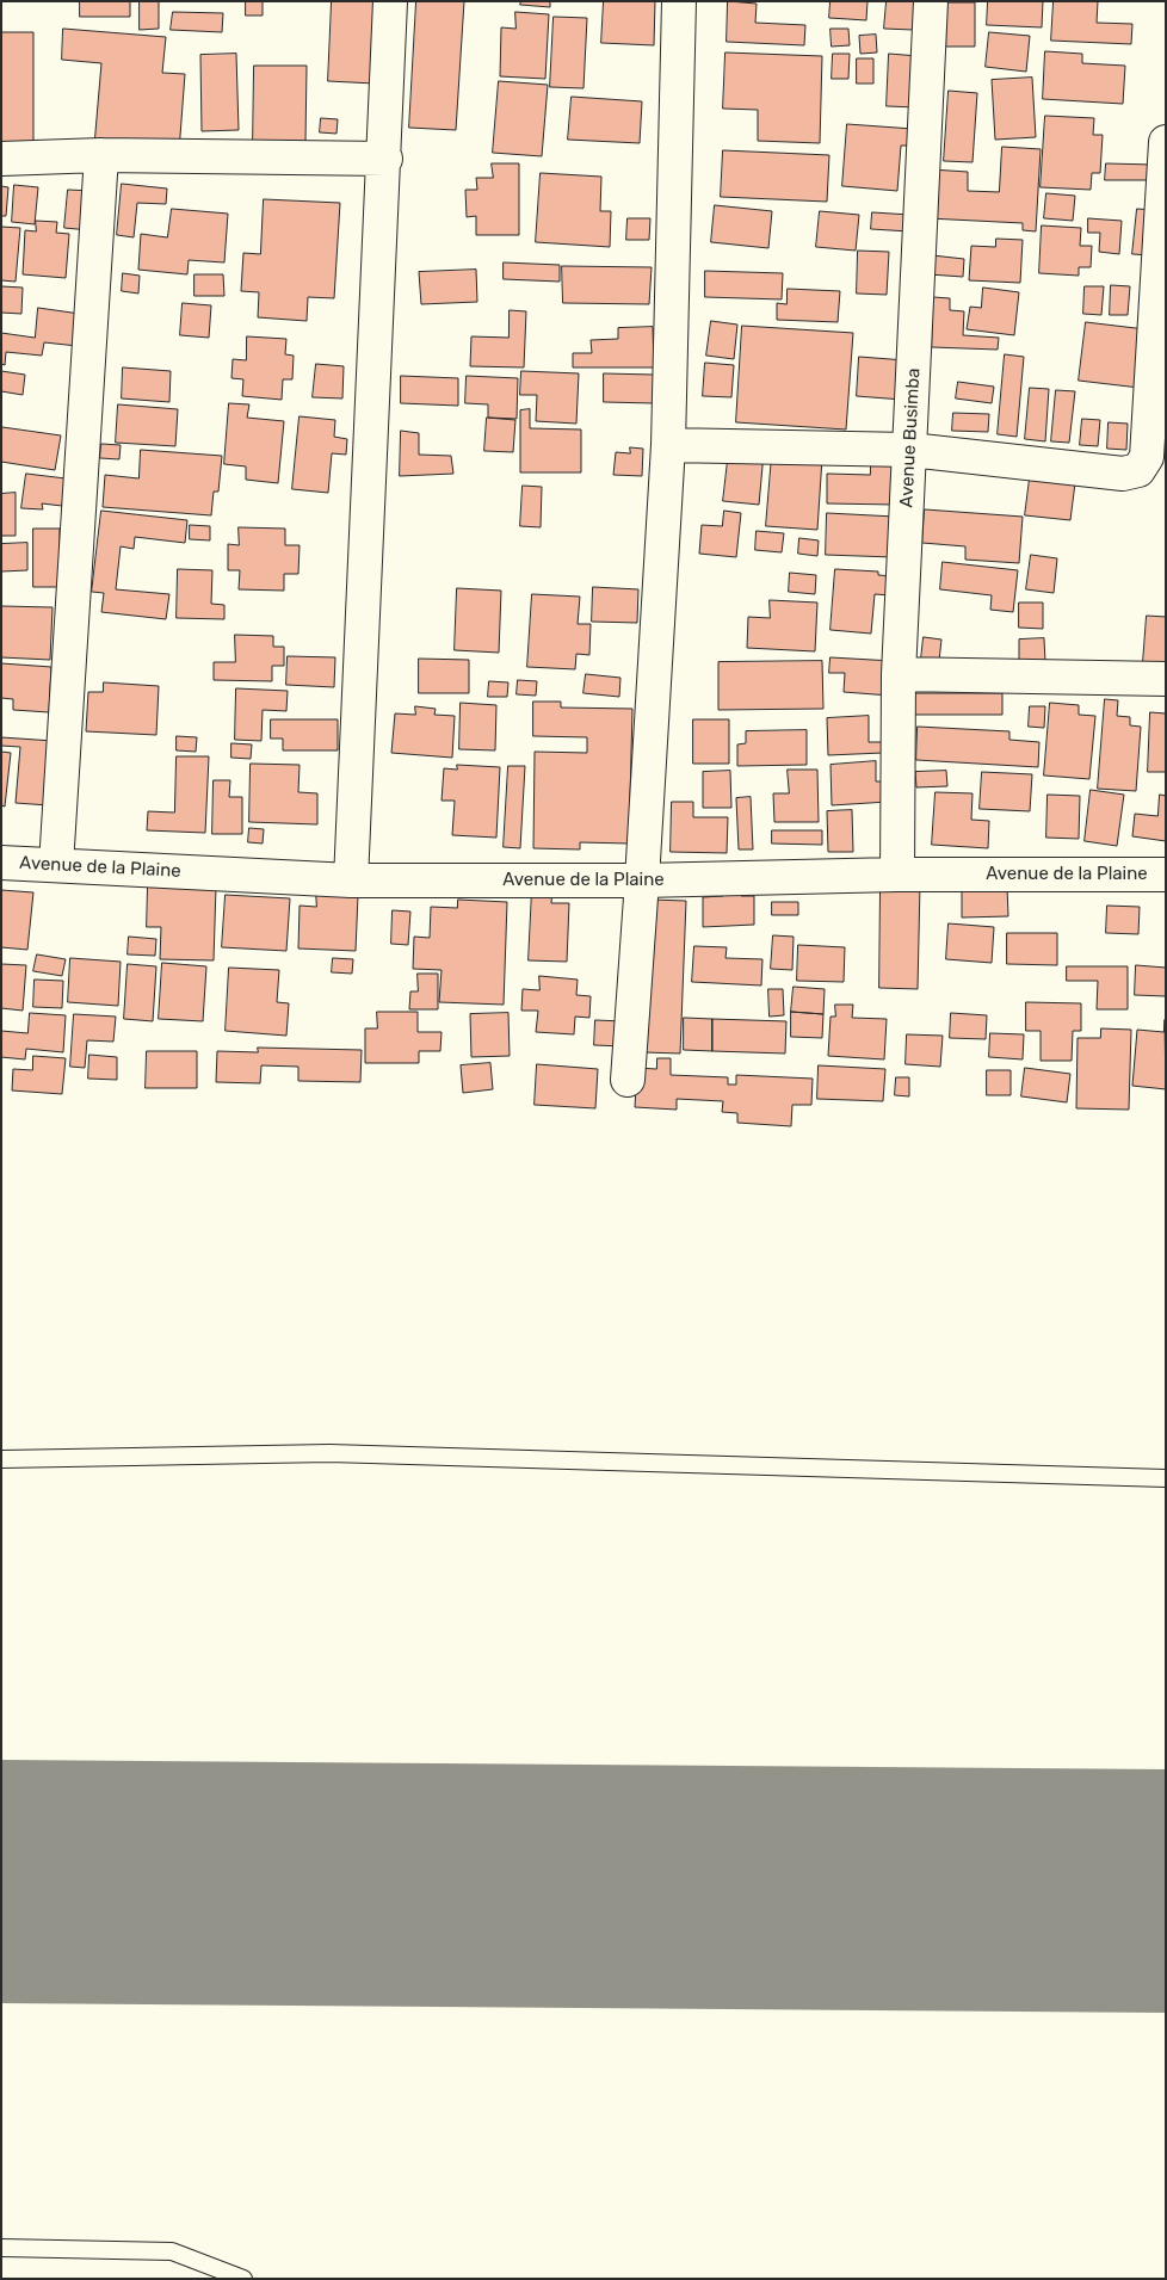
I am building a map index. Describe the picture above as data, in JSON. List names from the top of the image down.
{
  "streets": {
    "street": ["Avenue Busimba", "Avenue de la Plaine"]
  },
  "crossings": [
    ["Avenue Busimba", "Avenue de la Plaine"]
  ]
}
